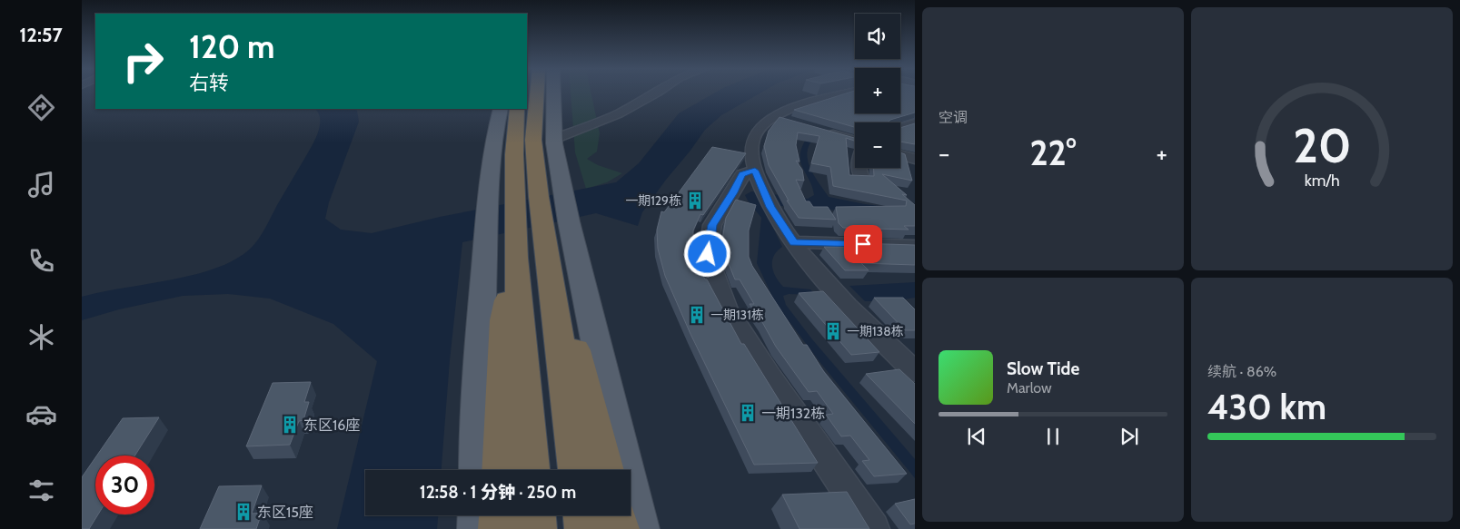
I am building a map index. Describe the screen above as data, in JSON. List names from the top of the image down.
{
  "places": {
    "building": [
      "一期129栋",
      "一期131栋",
      "一期138栋",
      "一期132栋",
      "东区16座",
      "东区15座"
    ]
  },
  "page": {
    "tabs": "12:57",
    "tile": [
      "空调",
      ["续航 · 86%", "430 km"]
    ],
    "map_buttons": ["+", "−"],
    "turn": ["120 m", "右转"],
    "heat": ["−", "22°", "+"],
    "song": ["Slow Tide", "Marlow"],
    "limit": "30",
    "trip": "12:58 · 1 分钟 · 250 m",
    "gauge": ["20", "km/h"]
  }
}
